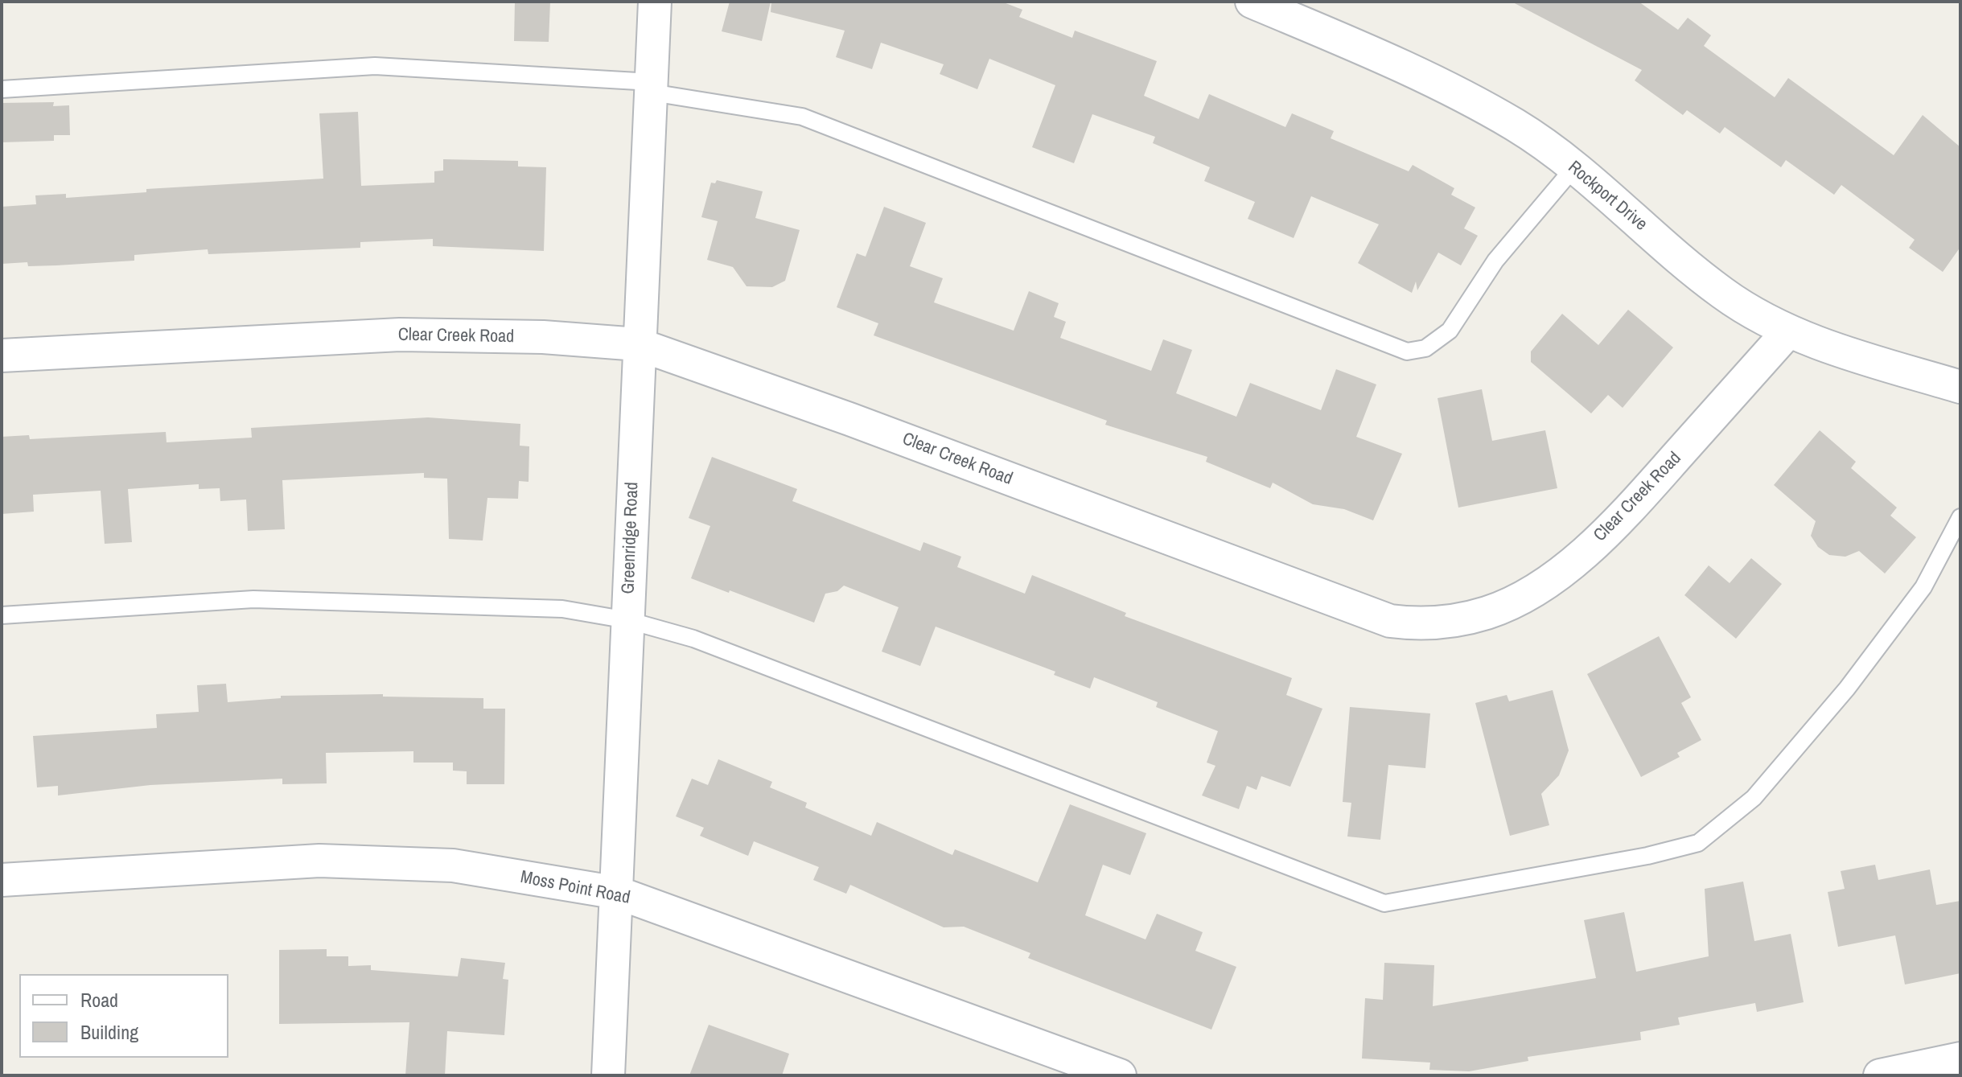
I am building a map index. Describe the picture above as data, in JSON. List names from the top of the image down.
{
  "streets": {
    "street": [
      "Rockport Drive",
      "Clear Creek Road",
      "Greenridge Road",
      "Moss Point Road"
    ]
  },
  "crossings": [
    ["Rockport Drive", "Clear Creek Road"],
    ["Clear Creek Road", "Greenridge Road"],
    ["Greenridge Road", "Moss Point Road"]
  ],
  "legend": ["Road", "Building"]
}
